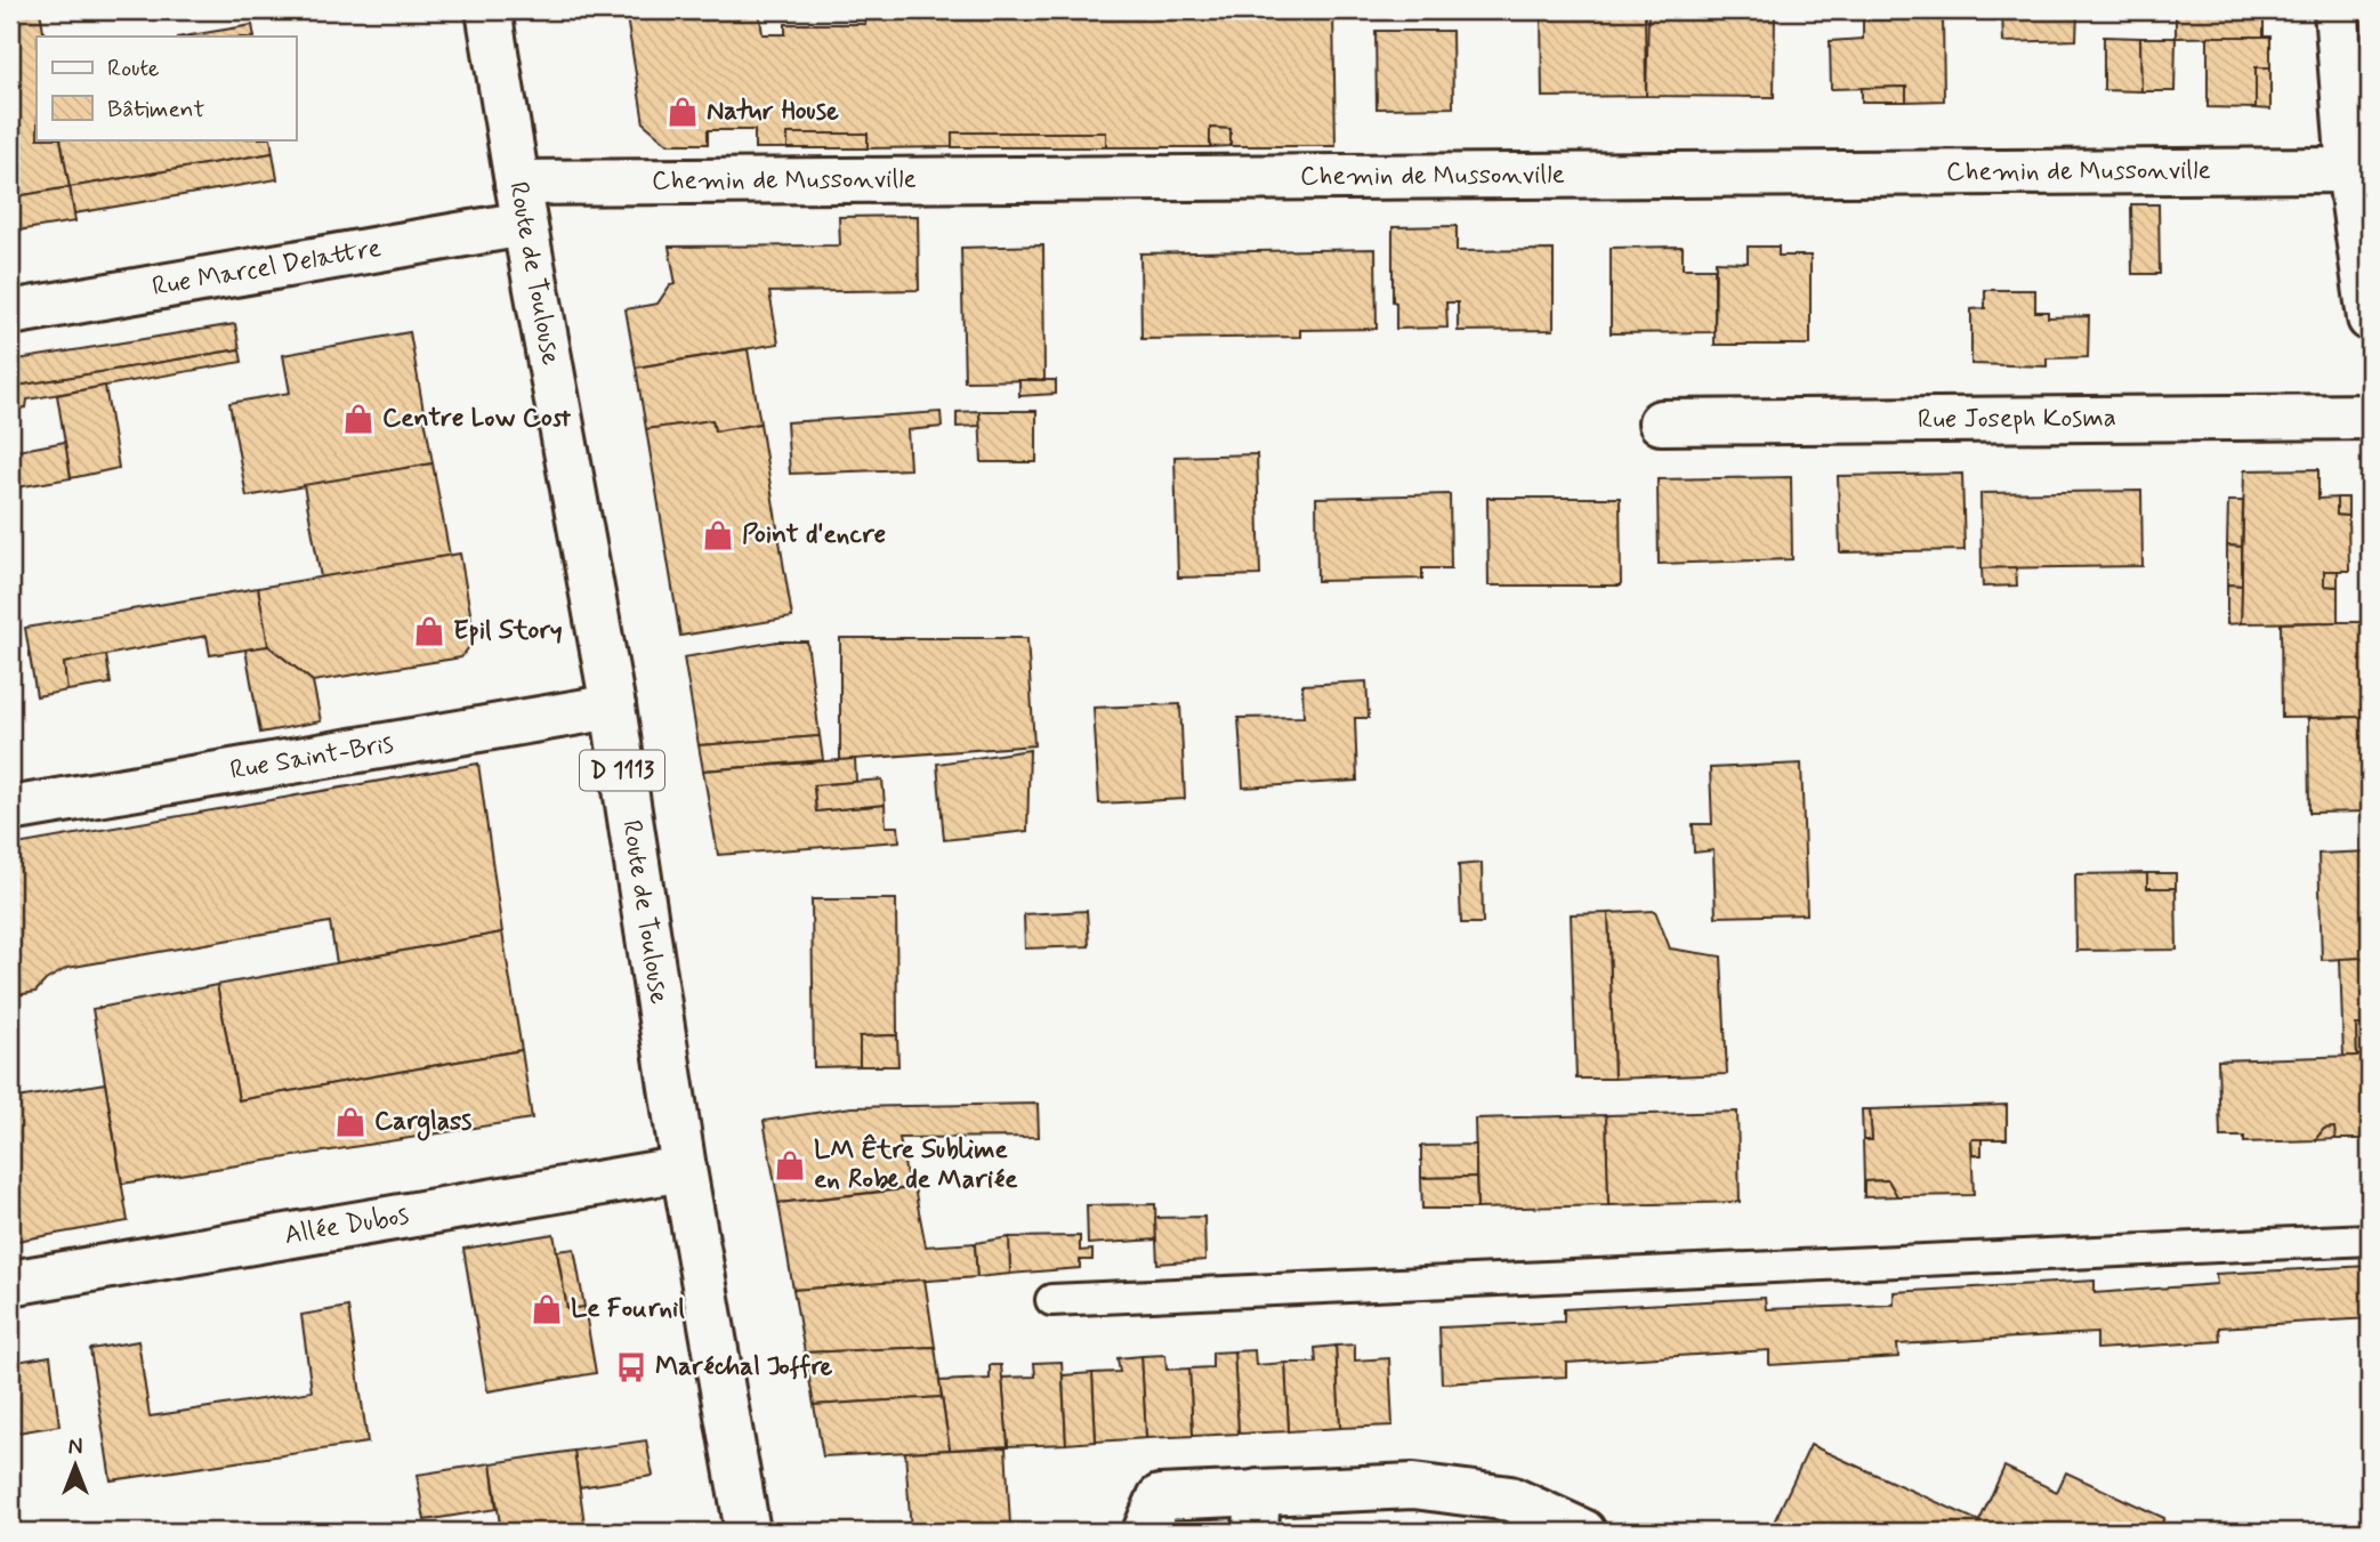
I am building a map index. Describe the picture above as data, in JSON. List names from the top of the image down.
{
  "streets": {
    "street": [
      "Chemin de Mussonville",
      "Rue Marcel Delattre",
      "Route de Toulouse",
      "Rue Joseph Kosma",
      "Rue Saint-Bris",
      "D 1113",
      "Allée Dubos"
    ]
  },
  "crossings": [
    ["Chemin de Mussonville", "Rue Marcel Delattre"],
    ["Chemin de Mussonville", "Route de Toulouse"],
    ["Rue Marcel Delattre", "Route de Toulouse"],
    ["Route de Toulouse", "Rue Saint-Bris"],
    ["Route de Toulouse", "Allée Dubos"]
  ],
  "places": {
    "shop": [
      "Natur House",
      "Centre Low Cost",
      "Point d'encre",
      "Epil Story",
      "Carglass",
      "LM Être Sublime en Robe de Mariée",
      "Le Fournil"
    ],
    "bus stop": ["Maréchal Joffre"]
  },
  "legend": ["Route", "Bâtiment"],
  "north": "top"
}
